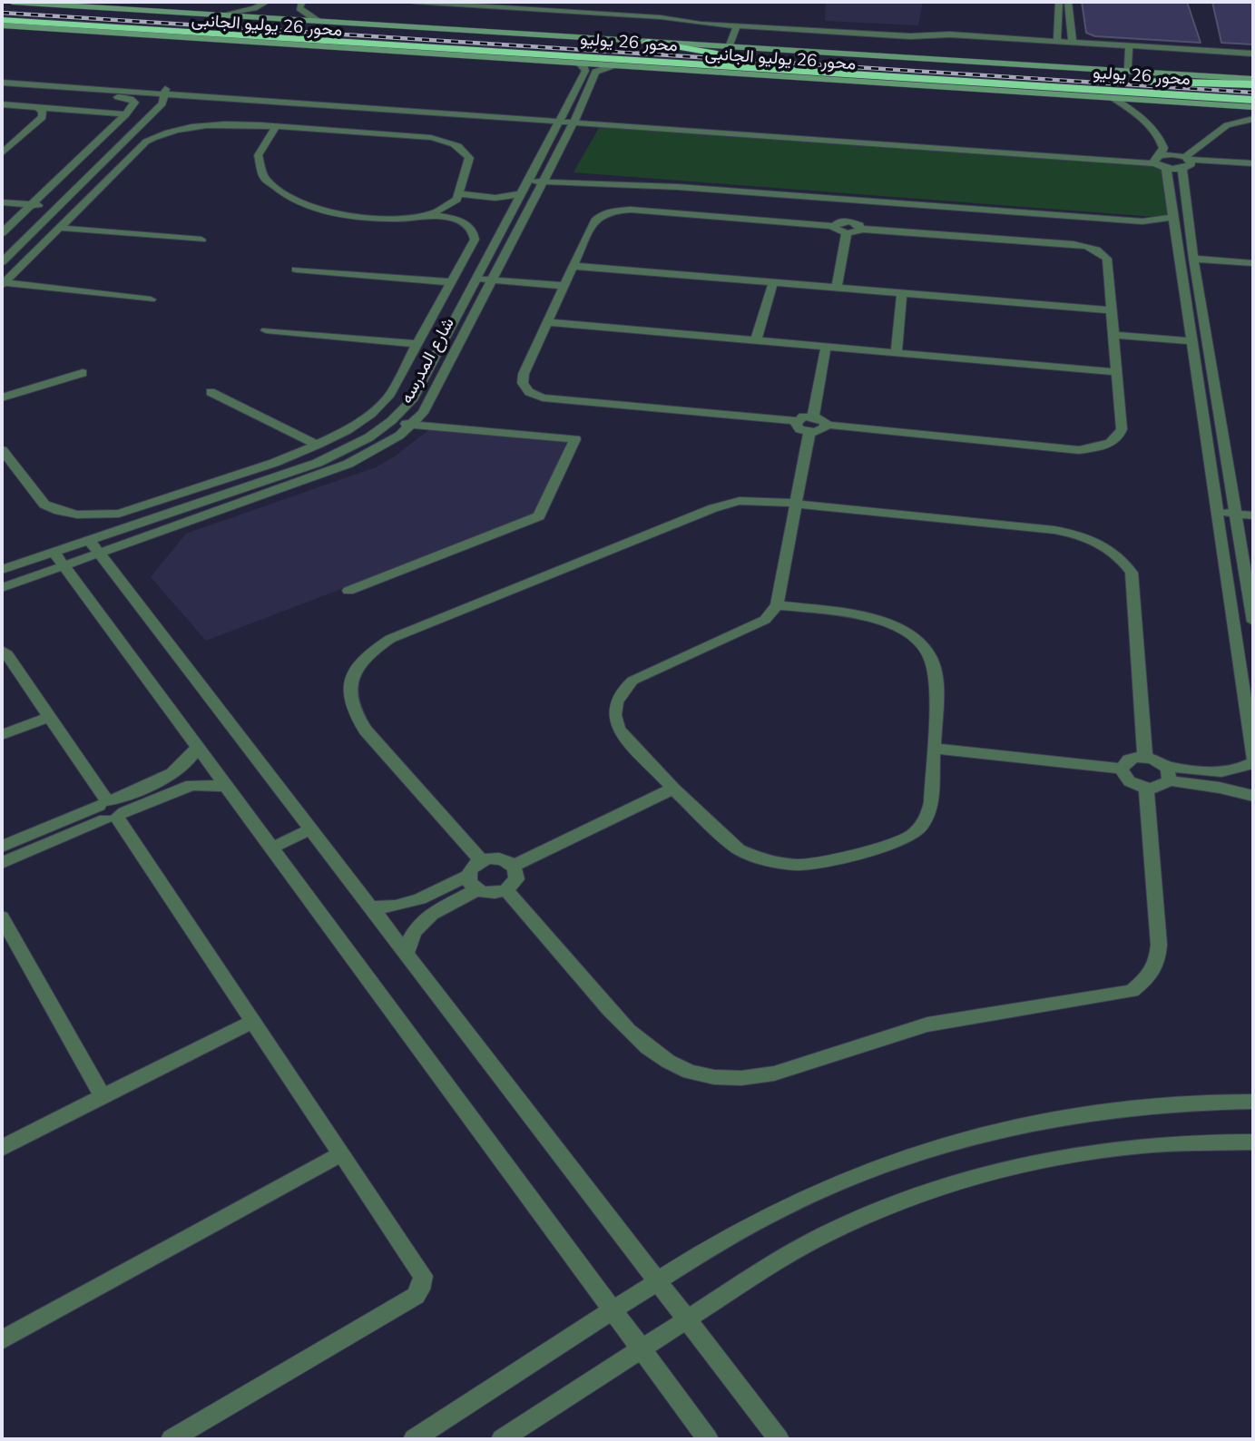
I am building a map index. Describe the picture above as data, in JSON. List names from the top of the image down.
{
  "streets": {
    "highway": ["محور 26 يوليو"],
    "main road": ["محور 26 يوليو الجانبى"],
    "street": ["شارع المدرسه"]
  },
  "crossings": [
    ["محور 26 يوليو الجانبى", "محور 26 يوليو"],
    ["محور 26 يوليو الجانبى", "شارع المدرسه"]
  ]
}
